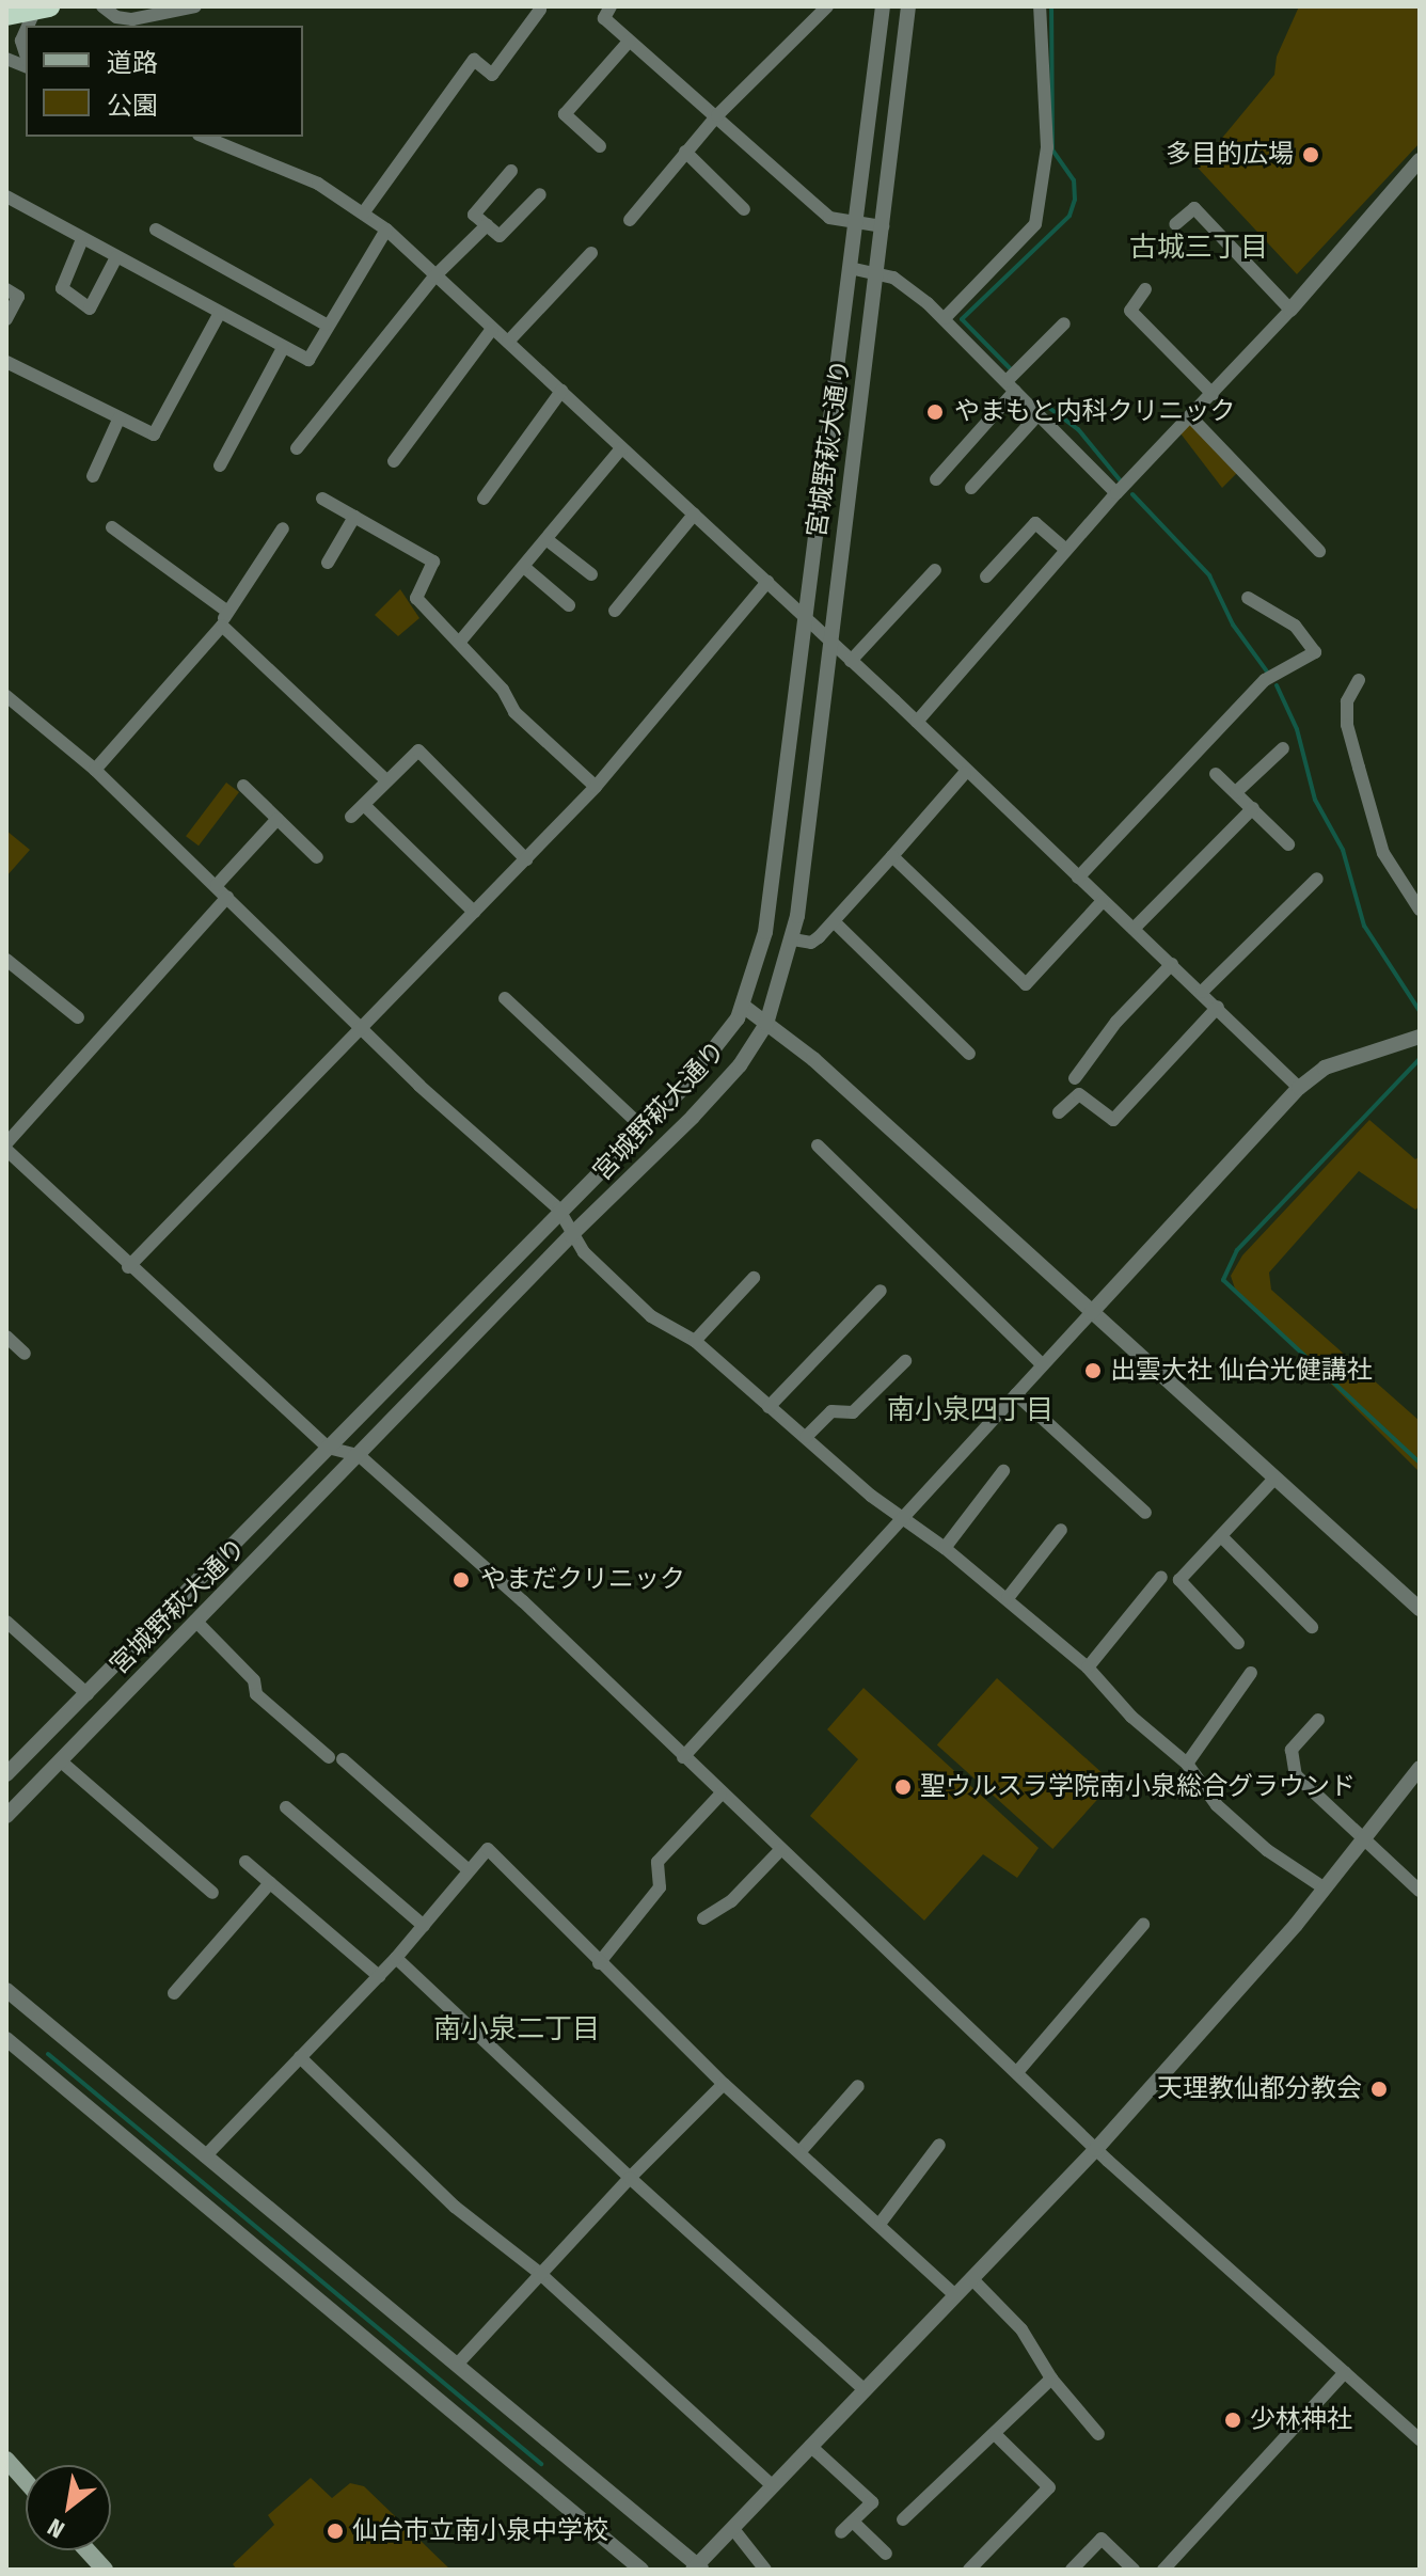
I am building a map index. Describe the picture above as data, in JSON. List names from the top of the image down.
{
  "streets": {
    "street": ["宮城野萩大通り"]
  },
  "districts": ["古城三丁目", "南小泉四丁目", "南小泉二丁目"],
  "places": [
    "多目的広場",
    "やまもと内科クリニック",
    "出雲大社 仙台光健講社",
    "やまだクリニック",
    "聖ウルスラ学院南小泉総合グラウンド",
    "天理教仙都分教会",
    "少林神社",
    "仙台市立南小泉中学校"
  ],
  "legend": ["道路", "公園"],
  "north": "bottom left"
}
